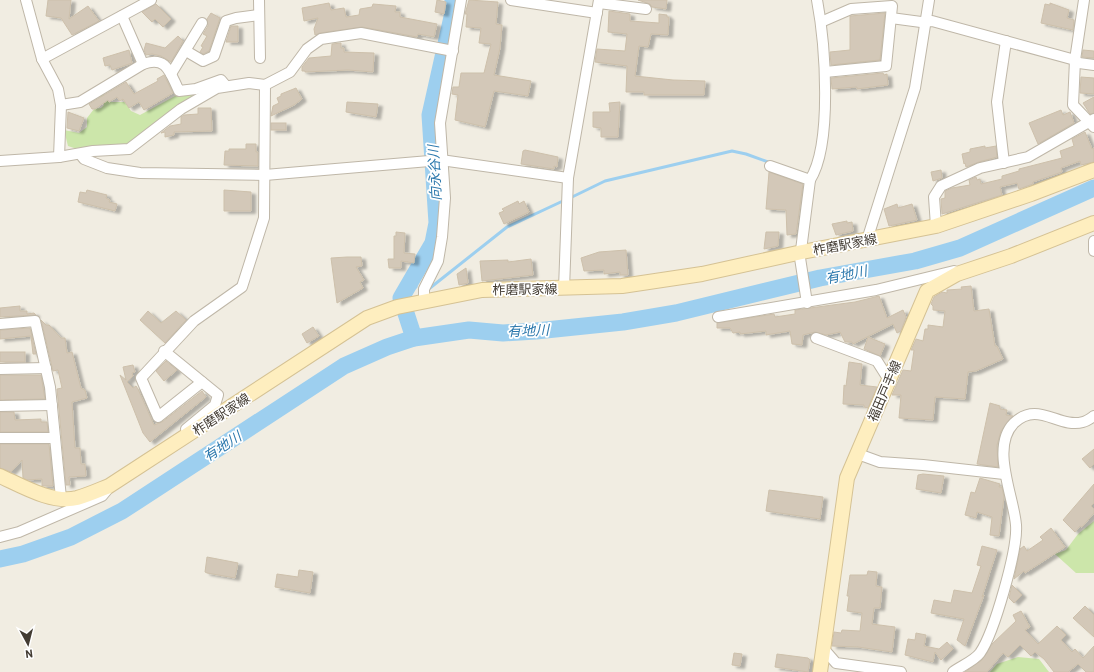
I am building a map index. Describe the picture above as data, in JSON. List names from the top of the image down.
{
  "streets": {
    "main road": ["柞磨駅家線", "福田戸手線"]
  },
  "water": ["向永谷川", "有地川"],
  "north": "bottom"
}
